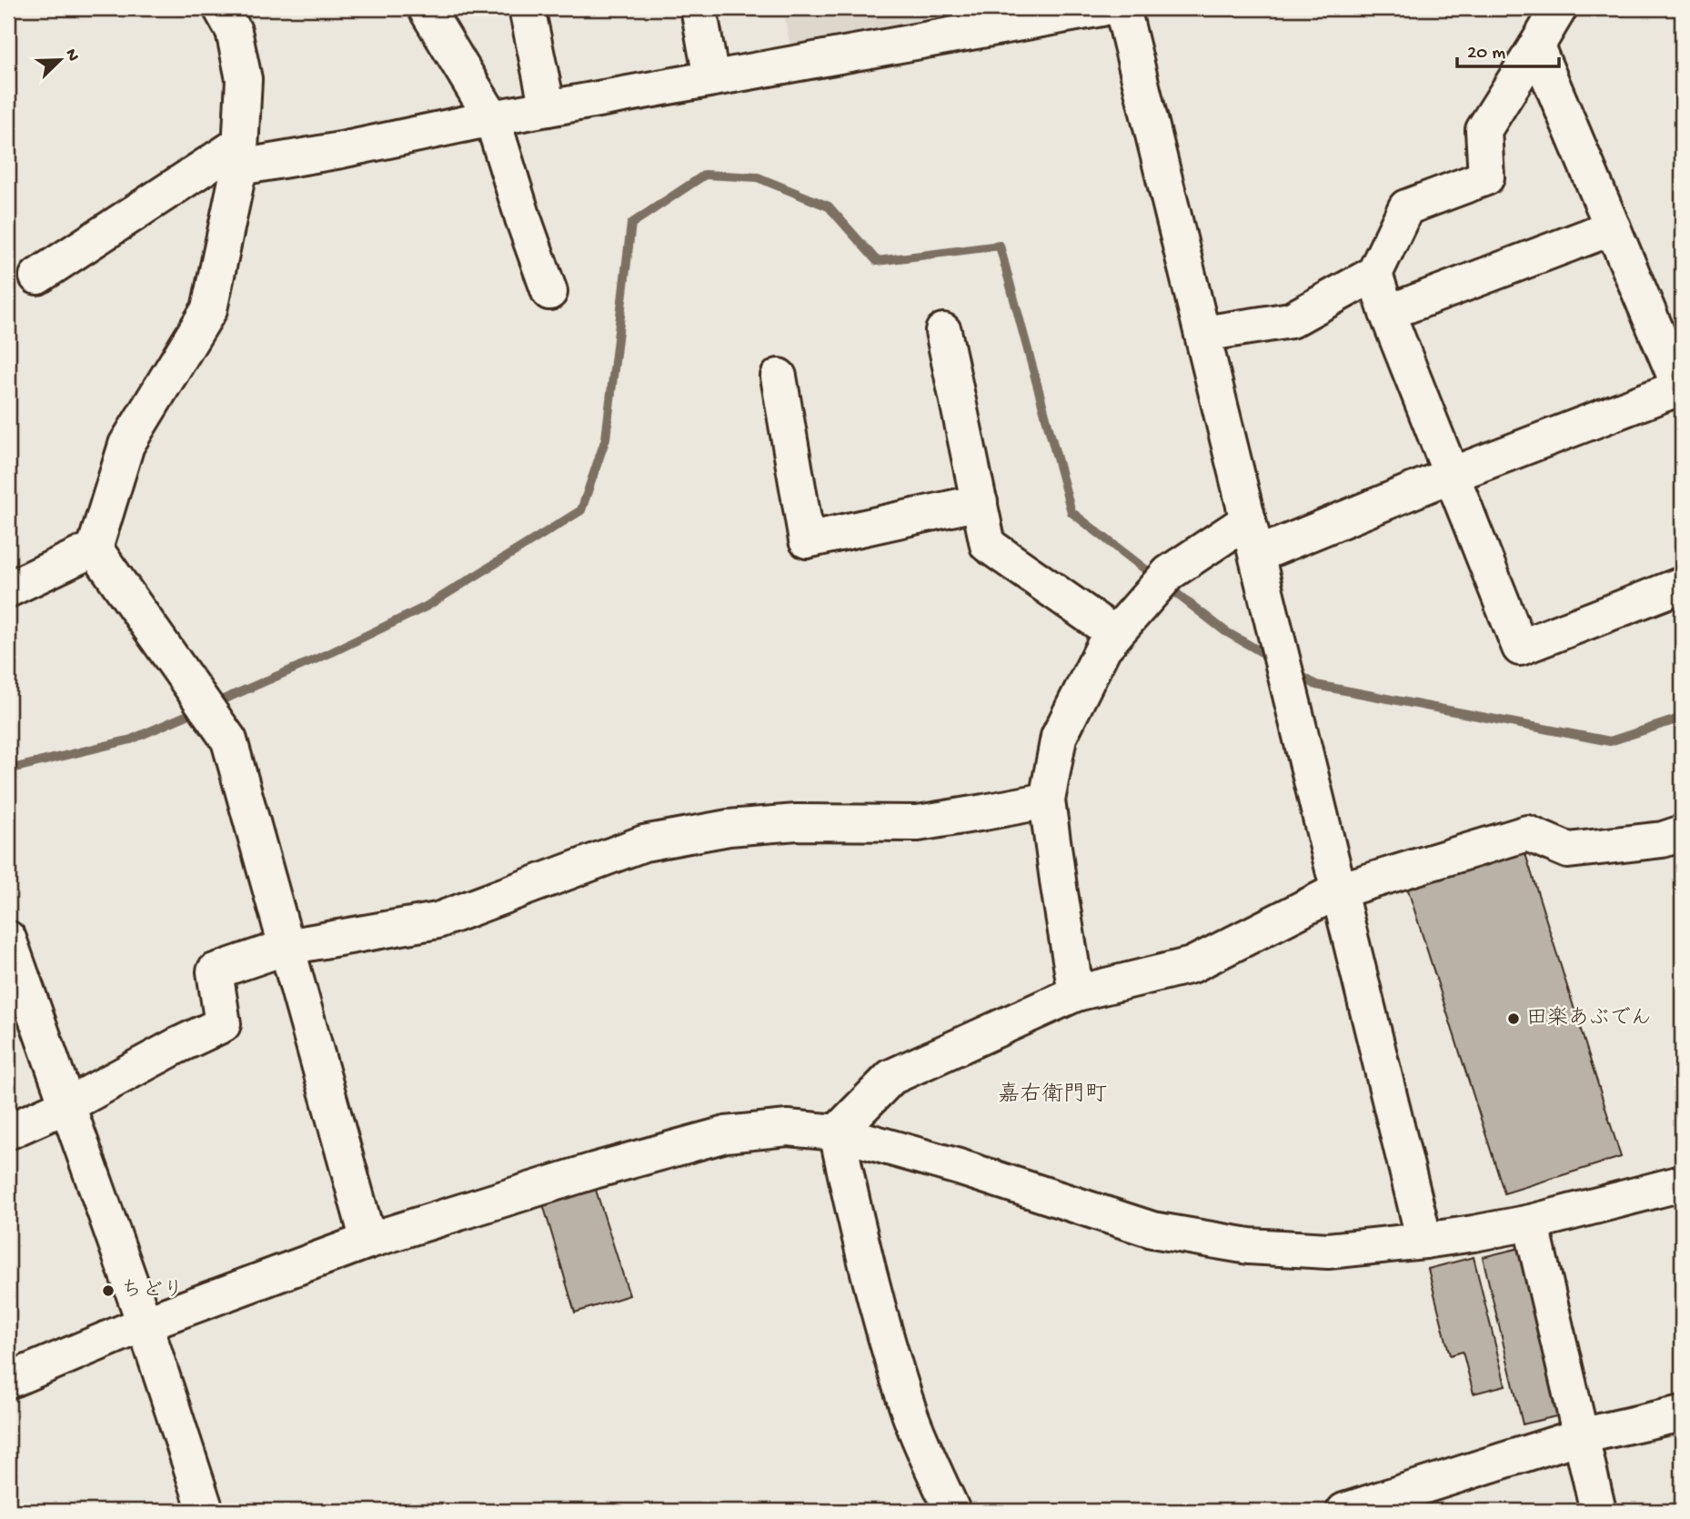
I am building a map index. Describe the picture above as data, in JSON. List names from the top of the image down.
{
  "districts": ["嘉右衛門町"],
  "places": ["田楽あぶでん", "ちどり"],
  "scale_bar": "20 m",
  "north": "top right"
}
